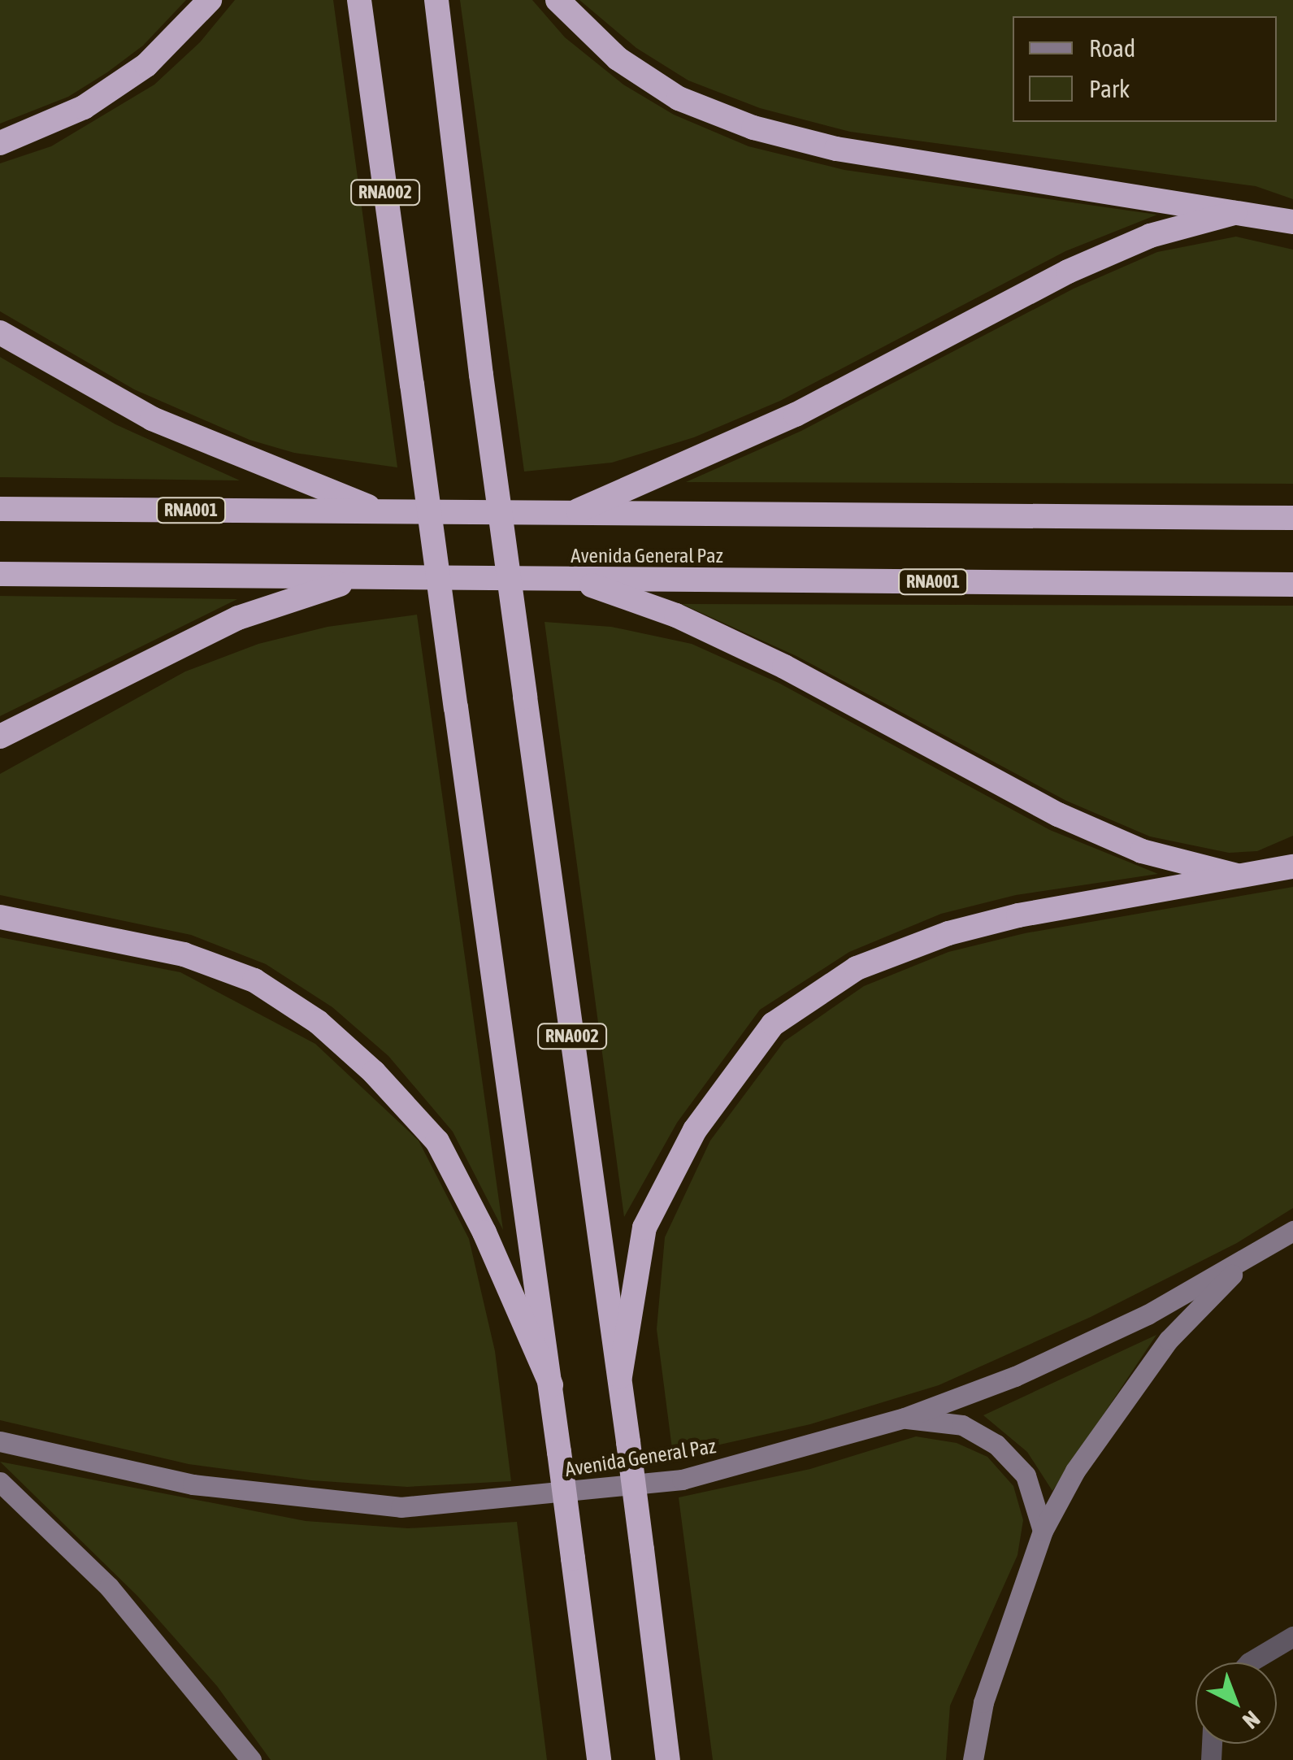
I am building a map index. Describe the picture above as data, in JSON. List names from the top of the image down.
{
  "streets": {
    "highway": ["RNA002", "RNA001", "Avenida General Paz"]
  },
  "legend": ["Road", "Park"],
  "north": "bottom right"
}
